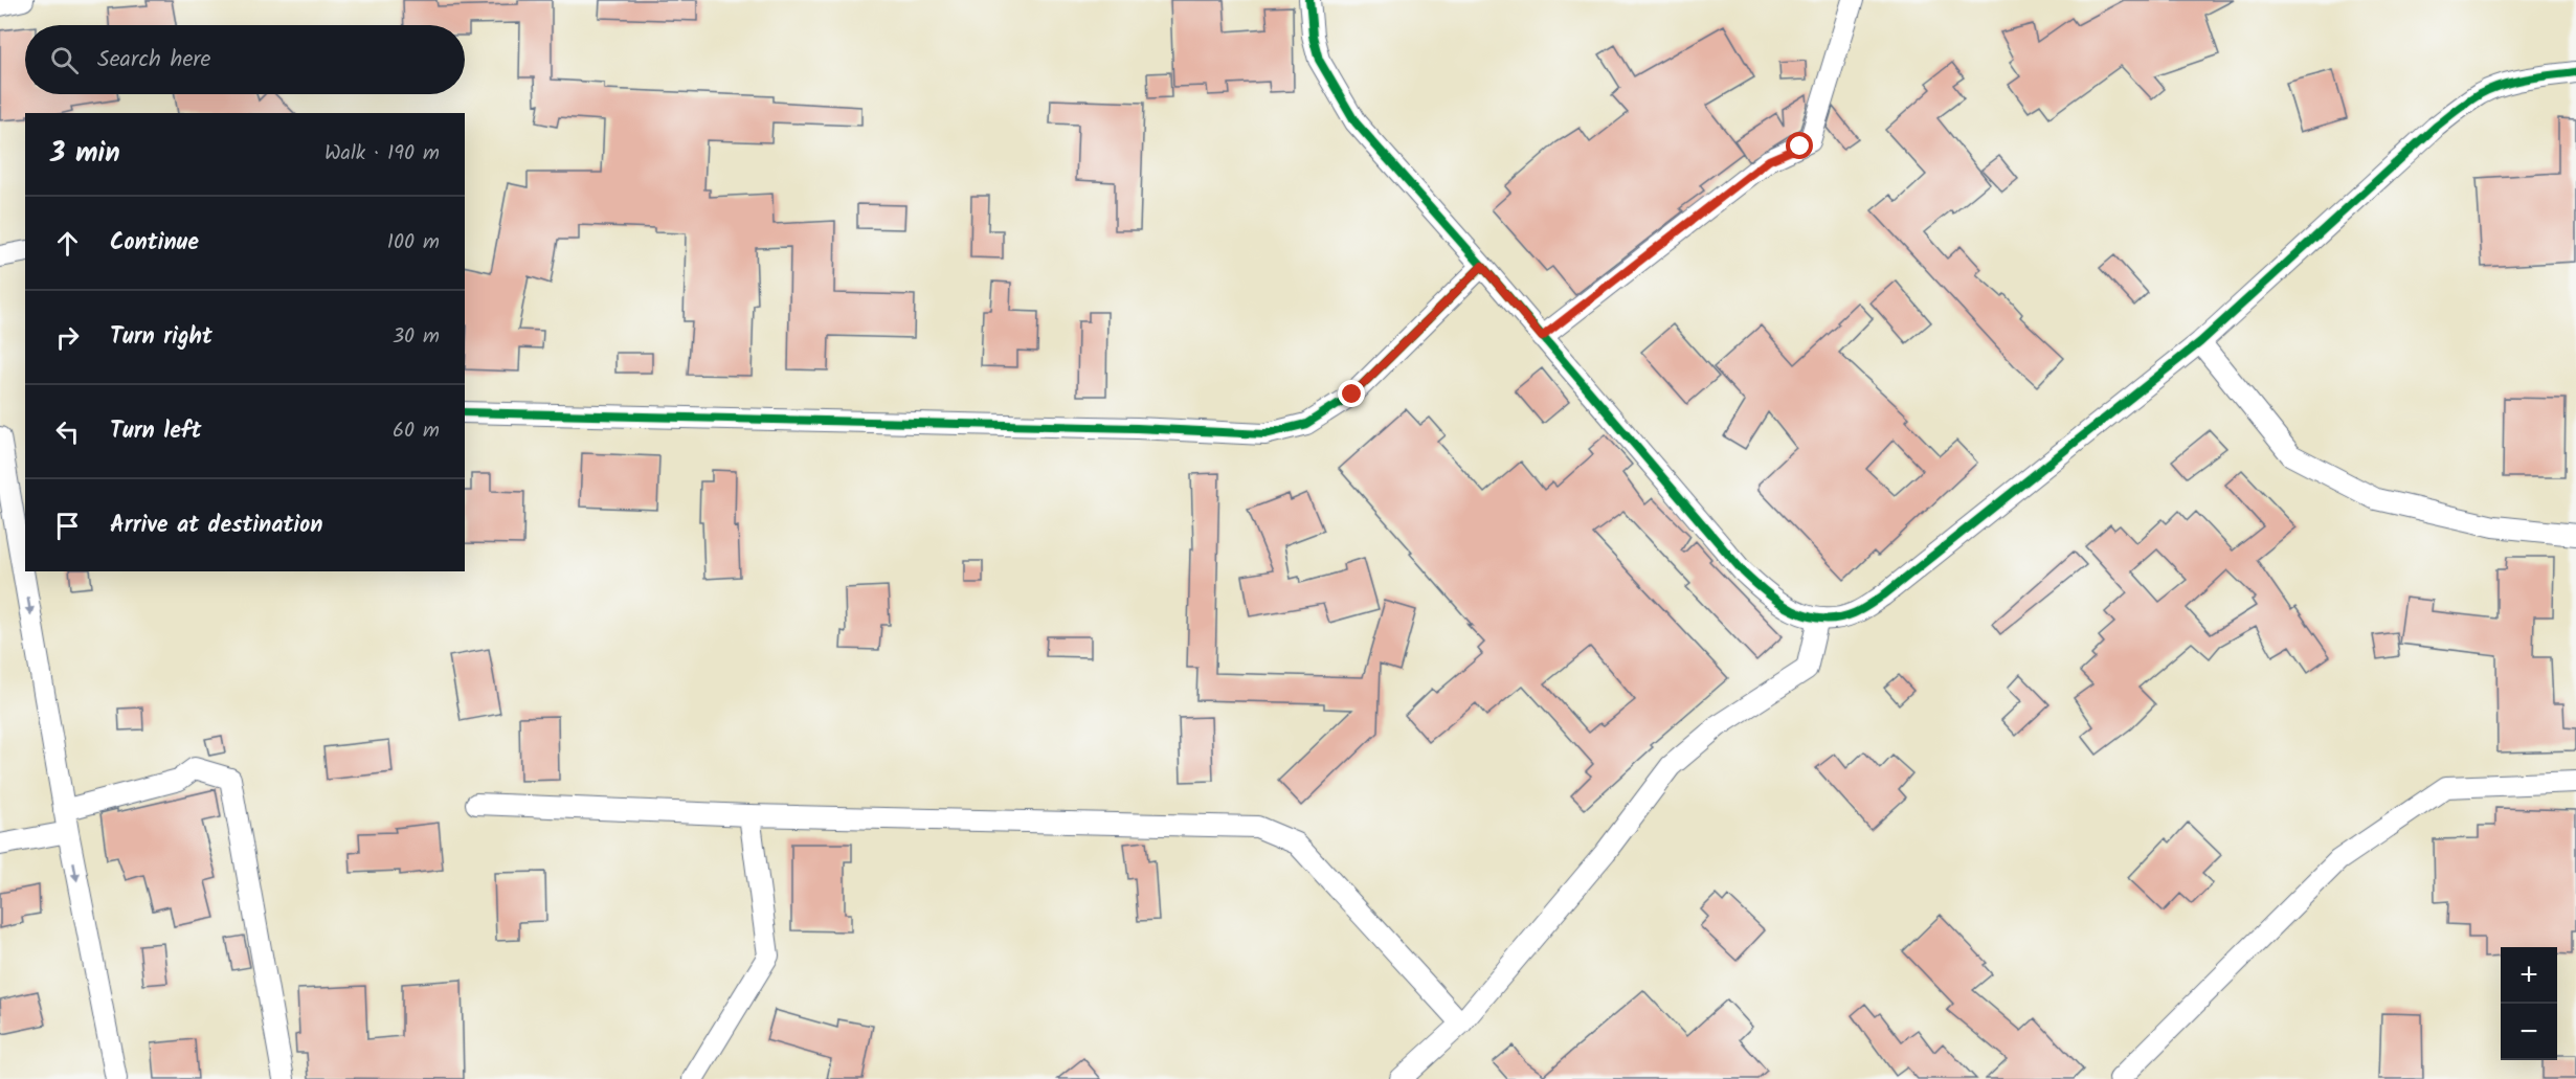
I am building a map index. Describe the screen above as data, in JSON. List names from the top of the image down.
{
  "page": {
    "search": "Search here",
    "heading": ["3 min", "Walk · 190 m"],
    "list": [
      ["Continue", "100 m"],
      ["Turn right", "30 m"],
      ["Turn left", "60 m"],
      "Arrive at destination"
    ],
    "map_buttons": ["+", "−"]
  }
}
